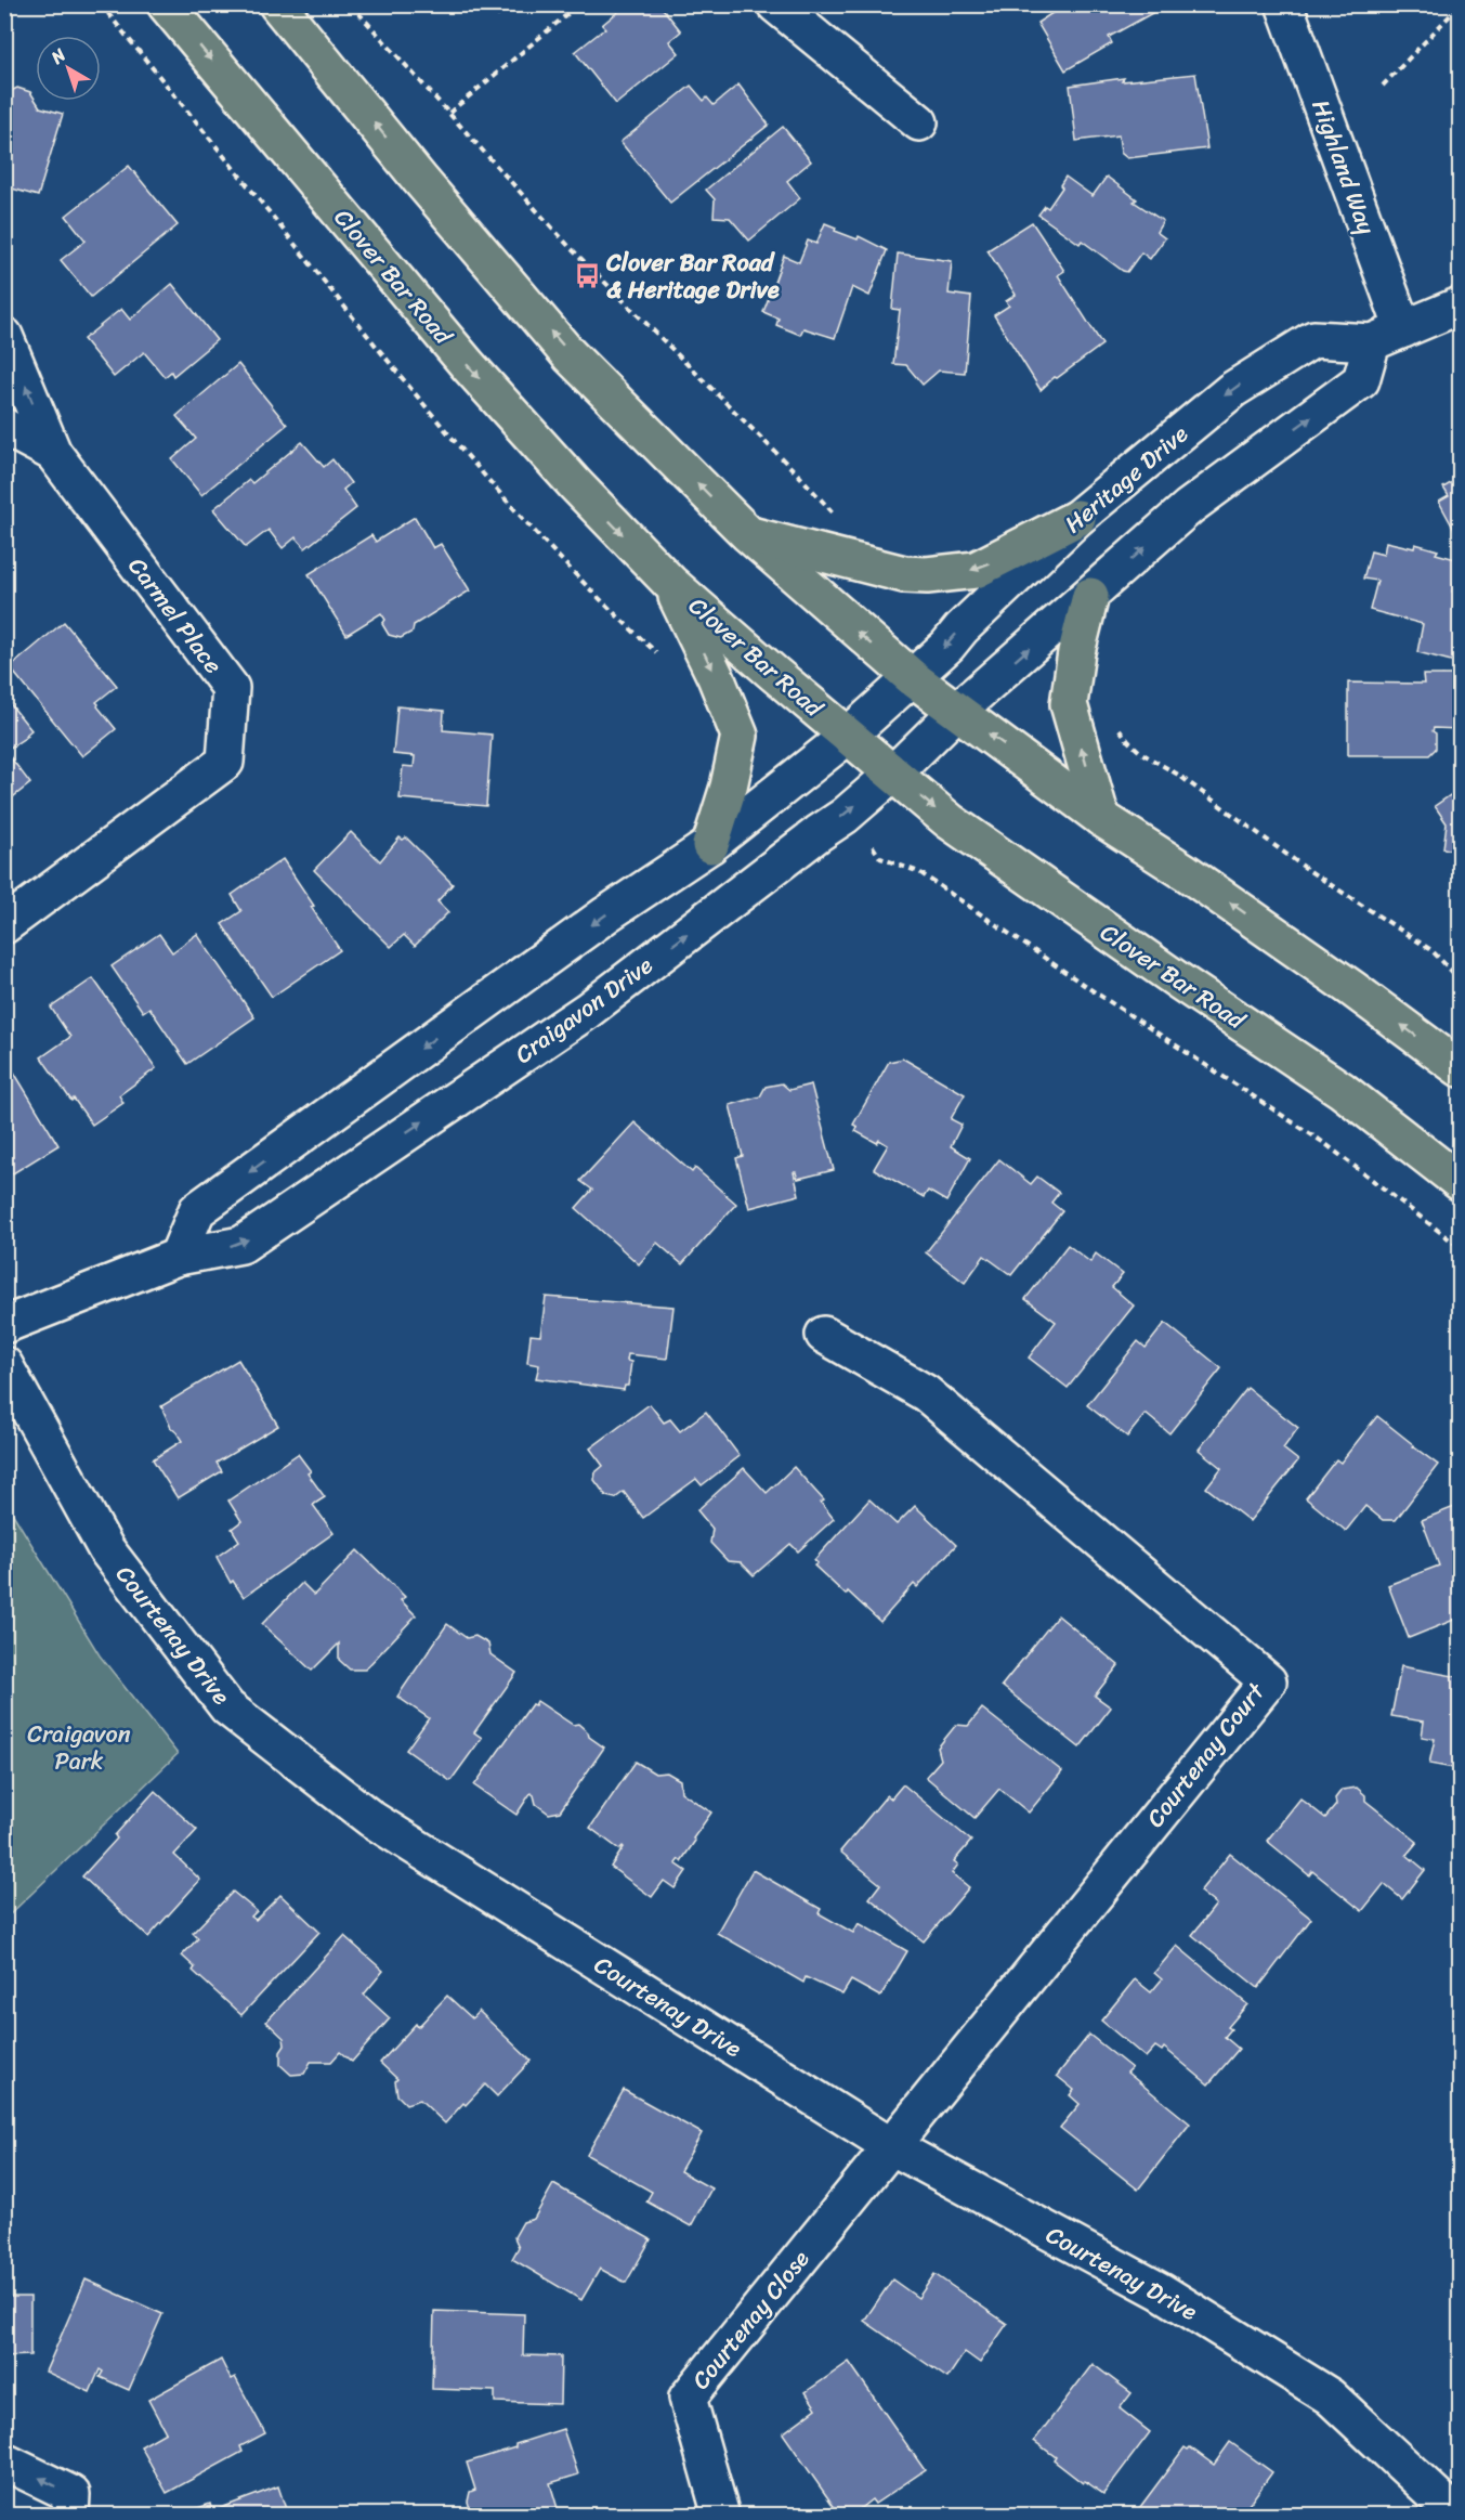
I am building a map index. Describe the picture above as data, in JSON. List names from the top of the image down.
{
  "streets": {
    "main road": ["Clover Bar Road"],
    "street": [
      "Highland Way",
      "Heritage Drive",
      "Carmel Place",
      "Craigavon Drive",
      "Courtenay Drive",
      "Courtenay Court",
      "Courtenay Close"
    ]
  },
  "crossings": [
    ["Highland Way", "Heritage Drive"],
    ["Clover Bar Road", "Craigavon Drive"],
    ["Courtenay Drive", "Courtenay Court"],
    ["Courtenay Drive", "Courtenay Close"],
    ["Courtenay Court", "Courtenay Close"]
  ],
  "parks": ["Craigavon Park"],
  "places": {
    "bus stop": ["Clover Bar Road & Heritage Drive"]
  },
  "north": "top left"
}
